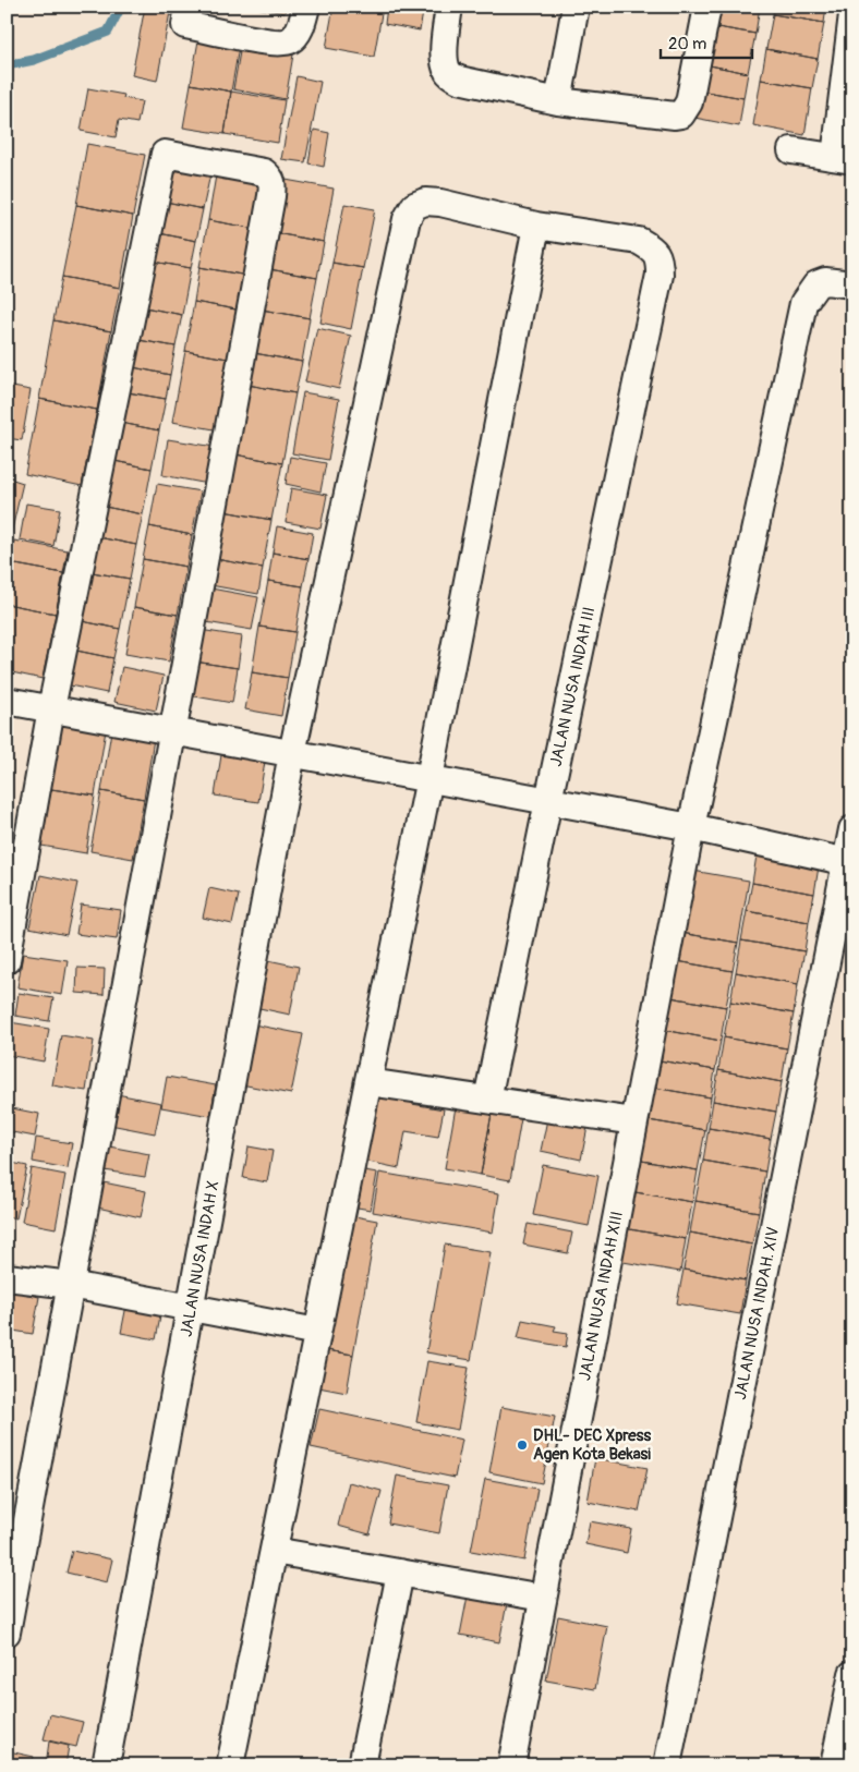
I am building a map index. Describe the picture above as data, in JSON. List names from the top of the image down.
{
  "streets": {
    "street": [
      "JALAN NUSA INDAH III",
      "JALAN NUSA INDAH X",
      "JALAN NUSA INDAH XIII",
      "JALAN NUSA INDAH. XIV"
    ]
  },
  "crossings": [
    ["JALAN NUSA INDAH III", "JALAN NUSA INDAH X"]
  ],
  "places": ["DHL- DEC Xpress Agen Kota Bekasi"],
  "scale_bar": "20 m"
}
